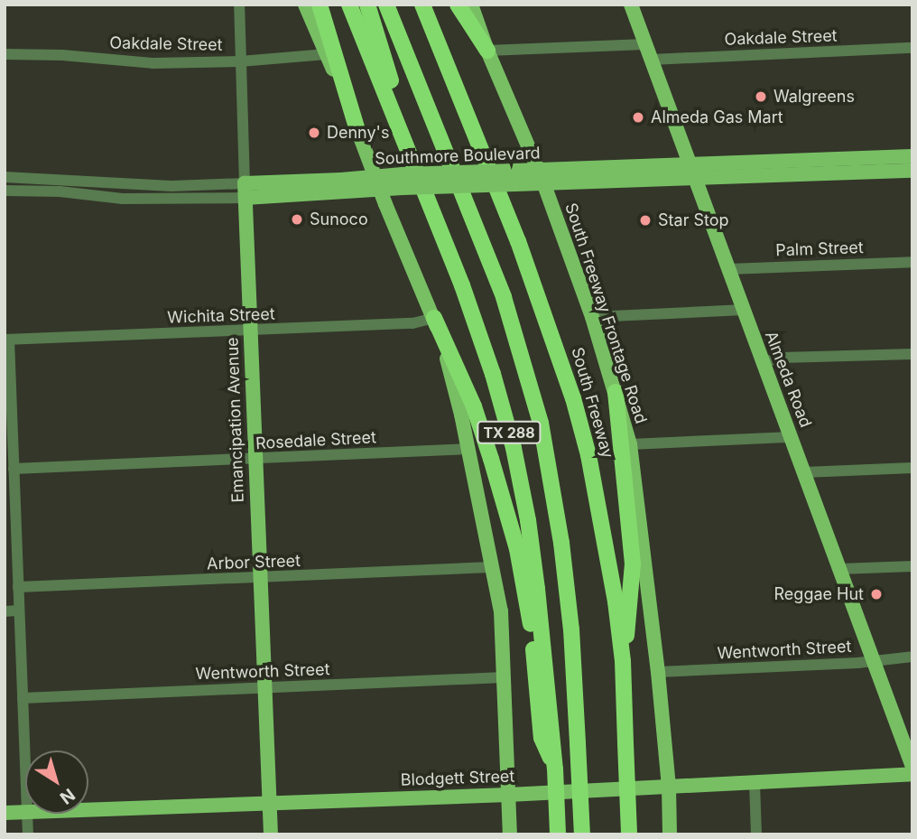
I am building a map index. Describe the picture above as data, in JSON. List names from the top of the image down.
{
  "streets": {
    "highway": ["South Freeway", "TX 288"],
    "main road": [
      "Southmore Boulevard",
      "South Freeway Frontage Road",
      "Almeda Road",
      "Emancipation Avenue",
      "Blodgett Street"
    ],
    "street": [
      "Oakdale Street",
      "Palm Street",
      "Wichita Street",
      "Rosedale Street",
      "Arbor Street",
      "Wentworth Street"
    ]
  },
  "crossings": [
    ["Oakdale Street", "Almeda Road"],
    ["Oakdale Street", "Emancipation Avenue"],
    ["Southmore Boulevard", "South Freeway Frontage Road"],
    ["Southmore Boulevard", "Almeda Road"],
    ["Southmore Boulevard", "Emancipation Avenue"],
    ["Palm Street", "Almeda Road"],
    ["South Freeway Frontage Road", "Wentworth Street"],
    ["South Freeway Frontage Road", "Blodgett Street"],
    ["Wichita Street", "Emancipation Avenue"],
    ["Almeda Road", "Wentworth Street"],
    ["Emancipation Avenue", "Rosedale Street"],
    ["Emancipation Avenue", "Arbor Street"],
    ["Emancipation Avenue", "Wentworth Street"],
    ["Emancipation Avenue", "Blodgett Street"]
  ],
  "places": [
    "Walgreens",
    "Almeda Gas Mart",
    "Denny's",
    "Sunoco",
    "Star Stop",
    "Reggae Hut"
  ],
  "north": "bottom right"
}
